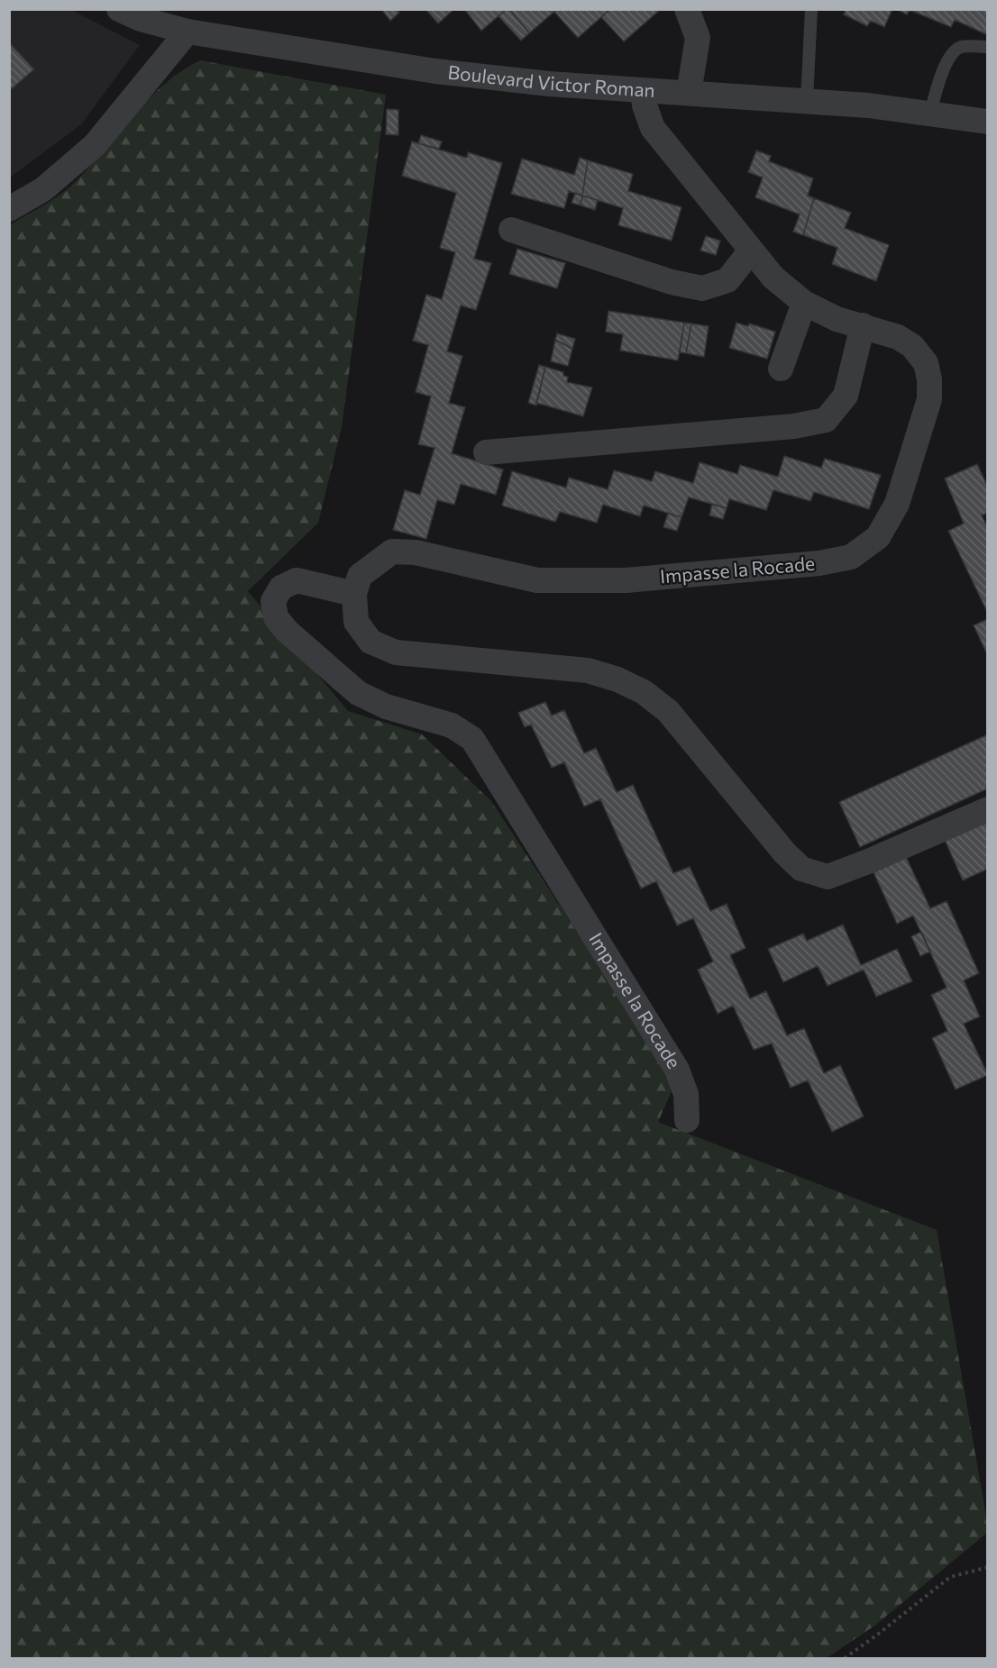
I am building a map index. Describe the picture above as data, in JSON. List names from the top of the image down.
{
  "streets": {
    "street": ["Boulevard Victor Roman", "Impasse la Rocade"]
  },
  "crossings": [
    ["Boulevard Victor Roman", "Impasse la Rocade"]
  ]
}
